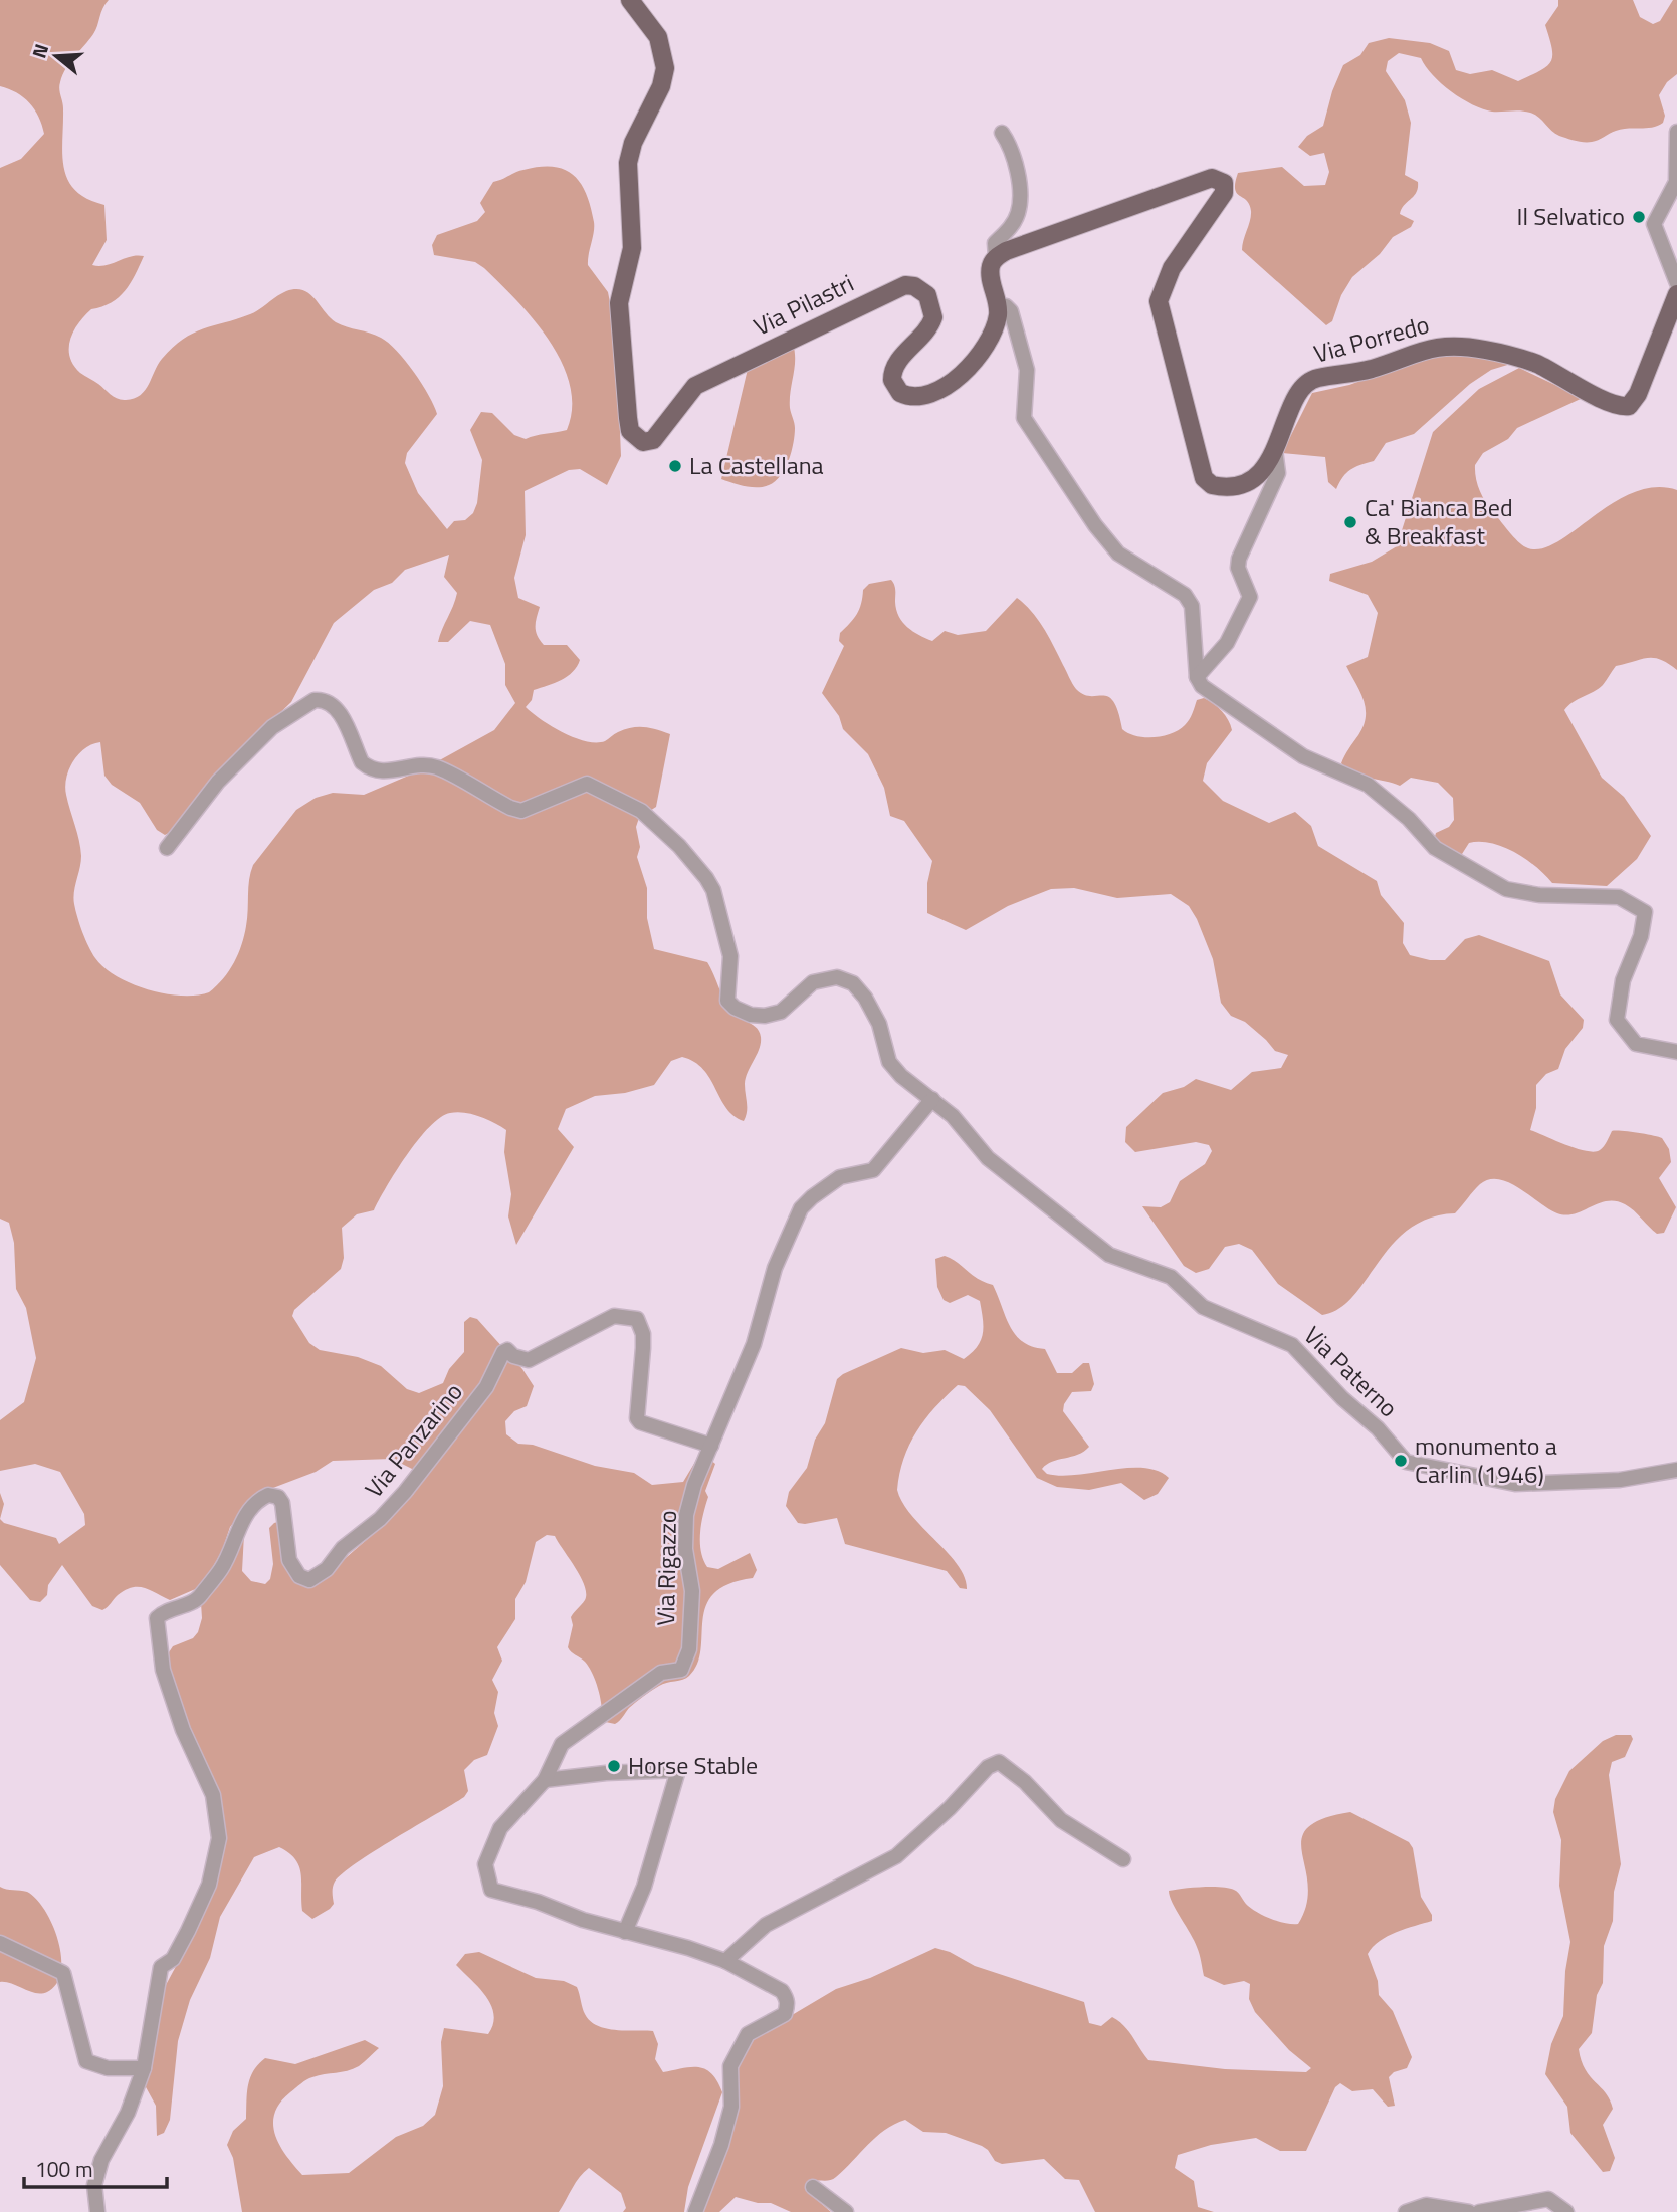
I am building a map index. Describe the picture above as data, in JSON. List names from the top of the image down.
{
  "streets": {
    "main road": ["Via Pilastri", "Via Porredo"],
    "street": ["Via Paterno", "Via Panzarino", "Via Rigazzo"]
  },
  "crossings": [
    ["Via Paterno", "Via Rigazzo"],
    ["Via Panzarino", "Via Rigazzo"]
  ],
  "places": [
    "Il Selvatico",
    "La Castellana",
    "Ca' Bianca Bed & Breakfast",
    "monumento a Carlin (1946)",
    "Horse Stable"
  ],
  "scale_bar": "100 m",
  "north": "left"
}
